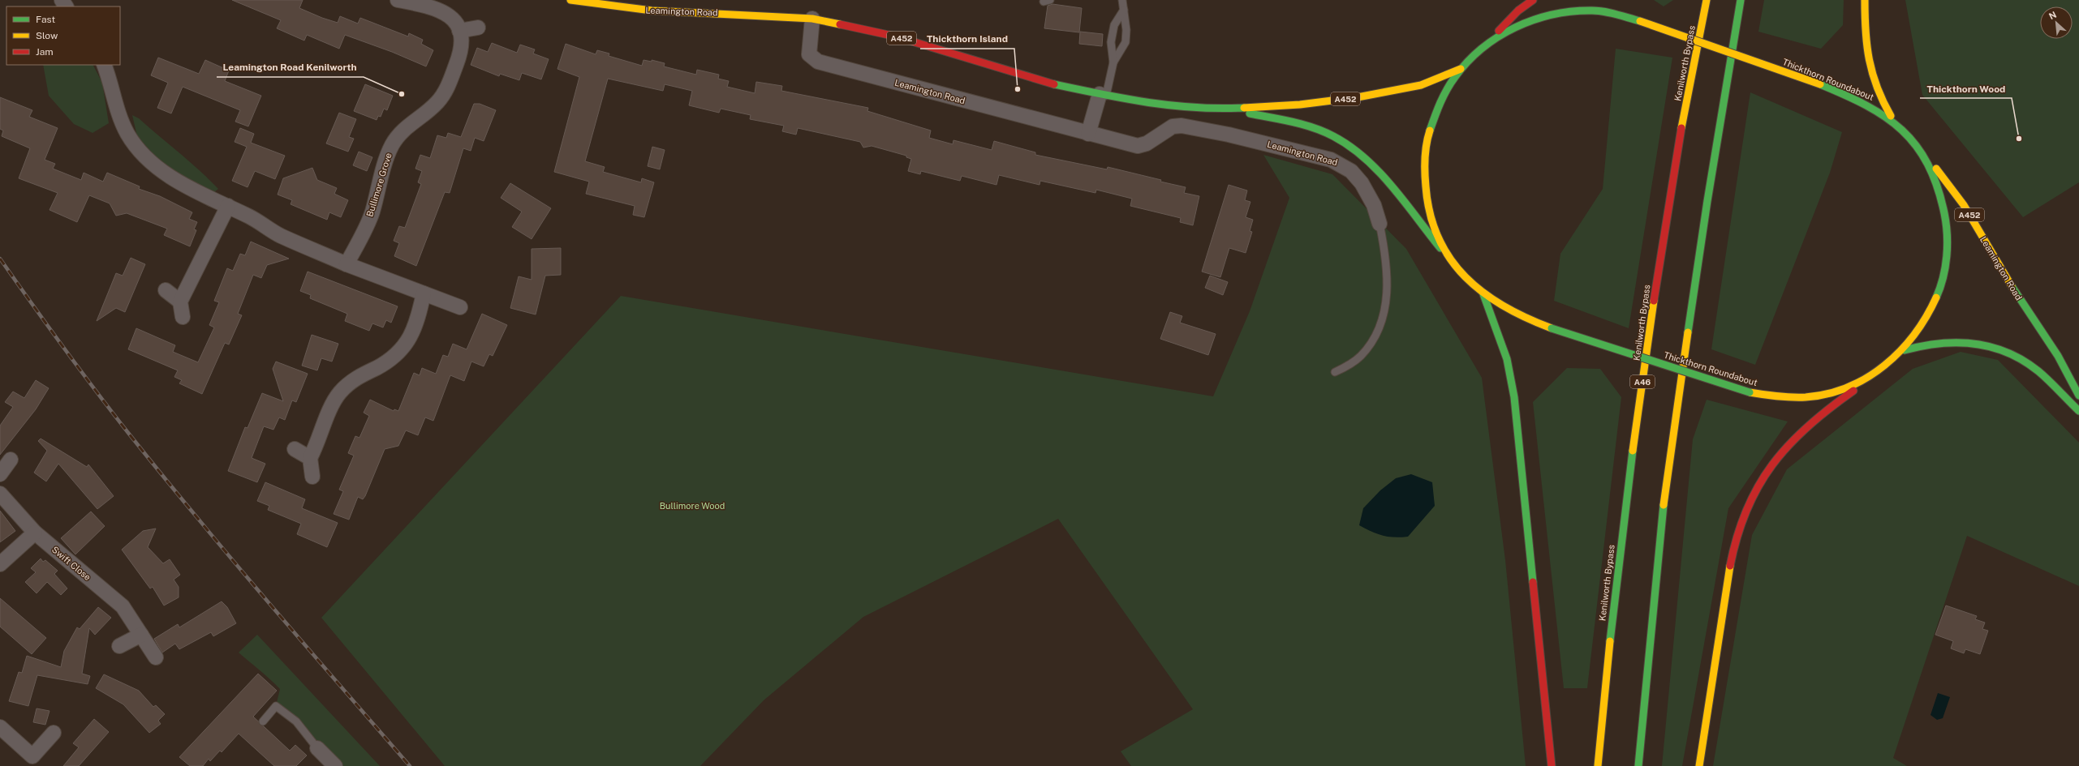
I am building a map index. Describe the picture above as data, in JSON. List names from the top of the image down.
{
  "streets": {
    "main road": [
      "Leamington Road",
      "A452",
      "Kenilworth Bypass",
      "Thickthorn Roundabout",
      "A46"
    ],
    "street": ["Bullimore Grove", "Swift Close"]
  },
  "crossings": [
    ["Leamington Road", "Thickthorn Roundabout"]
  ],
  "parks": ["Bullimore Wood"],
  "places": ["Thickthorn Island", "Leamington Road Kenilworth", "Thickthorn Wood"],
  "legend": ["Fast", "Slow", "Jam"],
  "north": "top left"
}
